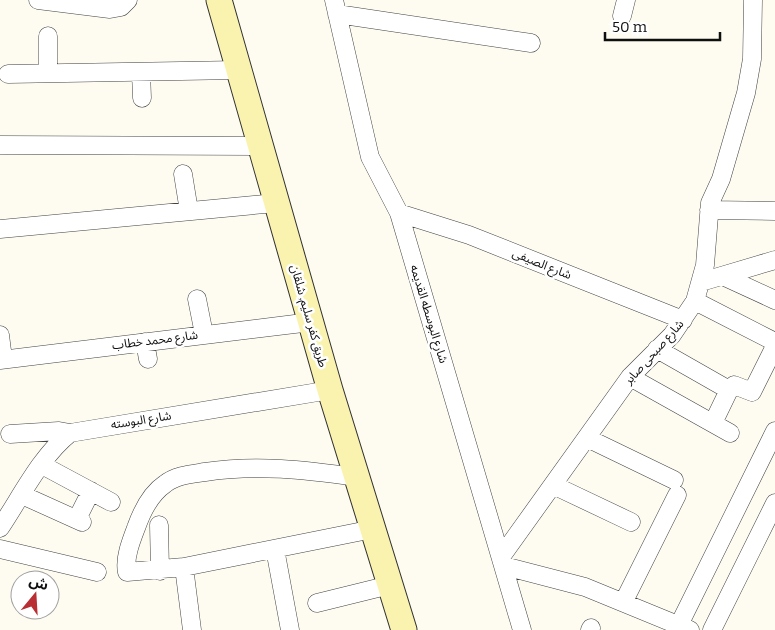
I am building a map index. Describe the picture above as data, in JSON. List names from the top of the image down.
{
  "streets": {
    "street": [
      "شارع الصيفى",
      "شارع البوسطه القديمه",
      "طريق كفر سليم, شلقان",
      "شارع محمد خطاب",
      "شارع صبحى صابر",
      "شارع البوسته"
    ]
  },
  "crossings": [
    ["شارع الصيفى", "شارع البوسطه القديمه"],
    ["شارع الصيفى", "شارع صبحى صابر"],
    ["شارع البوسطه القديمه", "شارع صبحى صابر"],
    ["طريق كفر سليم, شلقان", "شارع محمد خطاب"],
    ["طريق كفر سليم, شلقان", "شارع البوسته"]
  ],
  "scale_bar": "50 m",
  "north": "top"
}
